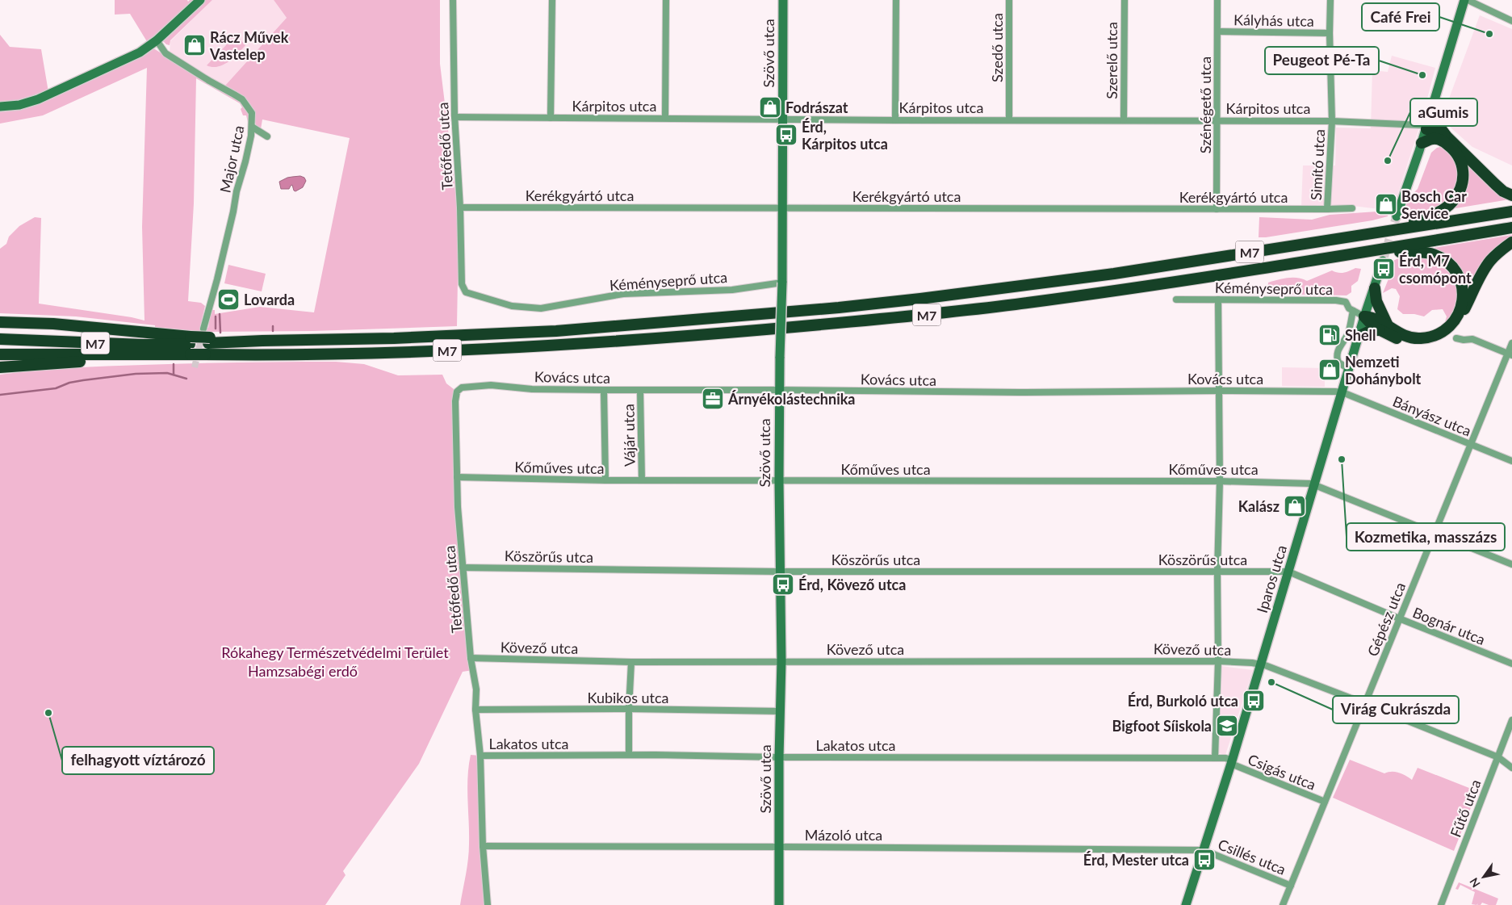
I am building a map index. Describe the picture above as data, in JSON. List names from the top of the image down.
{
  "streets": {
    "highway": ["M7"],
    "street": [
      "Kályhás utca",
      "Szedő utca",
      "Szövő utca",
      "Szerelő utca",
      "Szénégető utca",
      "Kárpitos utca",
      "Tetőfedő utca",
      "Major utca",
      "Simító utca",
      "Kerékgyártó utca",
      "Kéményseprő utca",
      "Kovács utca",
      "Bányász utca",
      "Vájár utca",
      "Kőműves utca",
      "Köszörűs utca",
      "Iparos utca",
      "Gépész utca",
      "Bognár utca",
      "Kövező utca",
      "Kubikos utca",
      "Lakatos utca",
      "Csigás utca",
      "Fűtő utca",
      "Mázoló utca",
      "Csillés utca"
    ]
  },
  "crossings": [
    ["Kályhás utca", "Szénégető utca"],
    ["Kályhás utca", "Simító utca"],
    ["Szedő utca", "Kárpitos utca"],
    ["Szövő utca", "Kárpitos utca"],
    ["Szövő utca", "Kerékgyártó utca"],
    ["Szövő utca", "Kéményseprő utca"],
    ["Szövő utca", "Kovács utca"],
    ["Szövő utca", "Kőműves utca"],
    ["Szövő utca", "Köszörűs utca"],
    ["Szövő utca", "Kövező utca"],
    ["Szövő utca", "Kubikos utca"],
    ["Szövő utca", "Lakatos utca"],
    ["Szövő utca", "Mázoló utca"],
    ["Szerelő utca", "Kárpitos utca"],
    ["Szénégető utca", "Kárpitos utca"],
    ["Szénégető utca", "Kerékgyártó utca"],
    ["Kárpitos utca", "Tetőfedő utca"],
    ["Kárpitos utca", "Simító utca"],
    ["Tetőfedő utca", "Kerékgyártó utca"],
    ["Tetőfedő utca", "Kéményseprő utca"],
    ["Tetőfedő utca", "Kovács utca"],
    ["Tetőfedő utca", "Kőműves utca"],
    ["Tetőfedő utca", "Köszörűs utca"],
    ["Tetőfedő utca", "Kövező utca"],
    ["Tetőfedő utca", "Kubikos utca"],
    ["Tetőfedő utca", "Lakatos utca"],
    ["Tetőfedő utca", "Mázoló utca"],
    ["Major utca", "M7"],
    ["Simító utca", "Kerékgyártó utca"],
    ["Kéményseprő utca", "Iparos utca"],
    ["Kovács utca", "Bányász utca"],
    ["Kovács utca", "Vájár utca"],
    ["Kovács utca", "Iparos utca"],
    ["Bányász utca", "Iparos utca"],
    ["Bányász utca", "Gépész utca"],
    ["Vájár utca", "Kőműves utca"],
    ["Kőműves utca", "Iparos utca"],
    ["Kőműves utca", "Gépész utca"],
    ["Köszörűs utca", "Iparos utca"],
    ["Köszörűs utca", "Bognár utca"],
    ["Iparos utca", "Bognár utca"],
    ["Iparos utca", "Kövező utca"],
    ["Iparos utca", "Lakatos utca"],
    ["Iparos utca", "Csigás utca"],
    ["Iparos utca", "Mázoló utca"],
    ["Iparos utca", "Csillés utca"],
    ["Gépész utca", "Bognár utca"],
    ["Gépész utca", "Kövező utca"],
    ["Gépész utca", "Csigás utca"],
    ["Gépész utca", "Csillés utca"],
    ["Kövező utca", "Fűtő utca"],
    ["Lakatos utca", "Csigás utca"],
    ["Mázoló utca", "Csillés utca"]
  ],
  "parks": ["Rókahegy Természetvédelmi Terület", "Hamzsabégi erdő"],
  "places": {
    "other": [
      "Café Frei",
      "Peugeot Pé-Ta",
      "aGumis",
      "Kozmetika, masszázs",
      "Virág Cukrászda",
      "felhagyott víztározó"
    ],
    "shop": [
      "Rácz Művek Vastelep",
      "Fodrászat",
      "Bosch Car Service",
      "Nemzeti Dohánybolt",
      "Kalász"
    ],
    "bus stop": [
      "Érd, Kárpitos utca",
      "Érd, M7 csomópont",
      "Érd, Kövező utca",
      "Érd, Burkoló utca",
      "Érd, Mester utca"
    ],
    "sports": ["Lovarda"],
    "fuel station": ["Shell"],
    "office": ["Árnyékolástechnika"],
    "school or university": ["Bigfoot Síiskola"]
  },
  "north": "bottom left"
}
